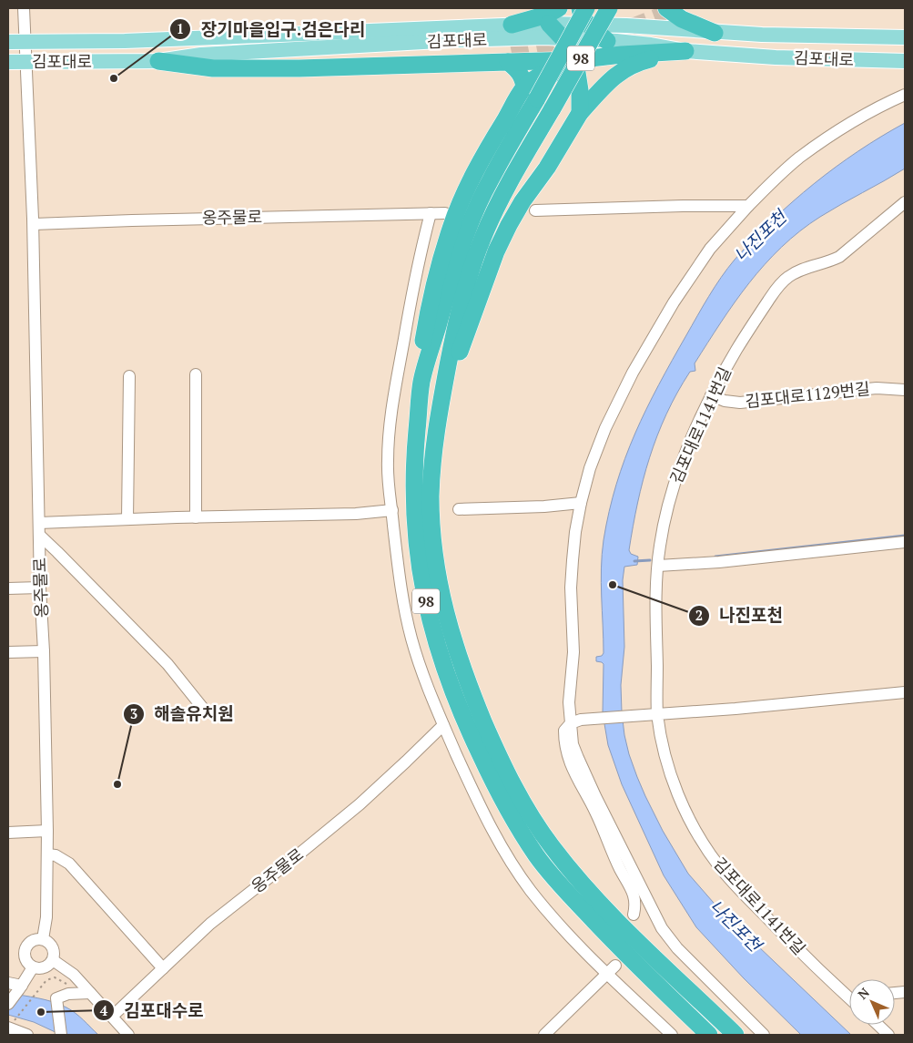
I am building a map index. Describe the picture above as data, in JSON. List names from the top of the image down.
{
  "streets": {
    "highway": ["98"],
    "main road": ["김포대로"],
    "street": ["옹주물로", "김포대로1129번길", "김포대로1141번길"]
  },
  "crossings": [
    ["김포대로", "98"],
    ["김포대로", "옹주물로"],
    ["김포대로1129번길", "김포대로1141번길"]
  ],
  "water": ["나진포천"],
  "places": [
    "장기마을입구.검은다리",
    "나진포천",
    "해솔유치원",
    "김포대수로"
  ],
  "north": "top left"
}
